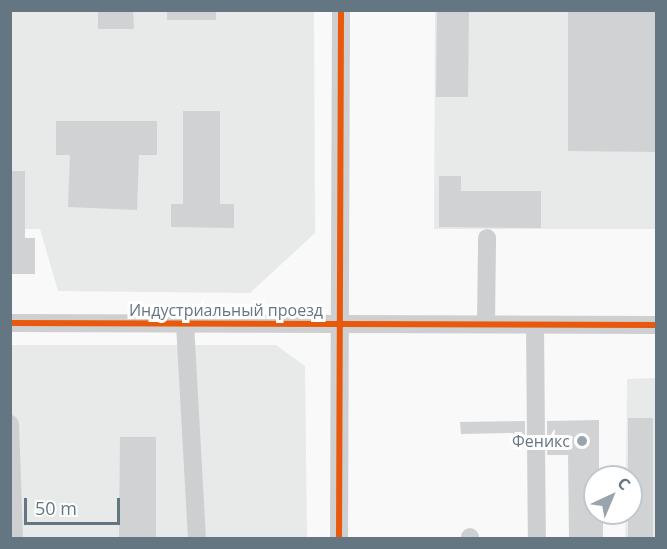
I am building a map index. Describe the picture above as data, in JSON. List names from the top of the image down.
{
  "streets": {
    "street": ["Индустриальный проезд"]
  },
  "places": ["Феникс"],
  "scale_bar": "50 m",
  "north": "top right"
}
